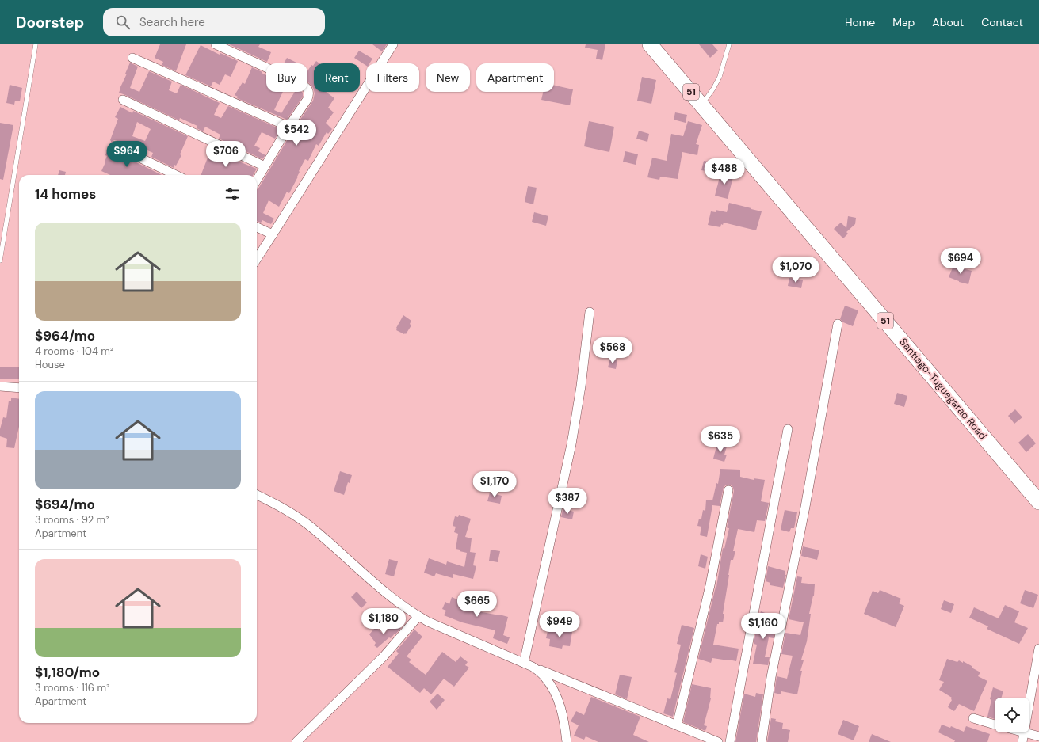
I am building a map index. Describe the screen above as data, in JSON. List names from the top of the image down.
{
  "streets": {
    "highway": ["51", "Santiago-Tuguegarao Road"]
  },
  "page": {
    "header": "Doorstep",
    "search": "Search here",
    "nav": [
      "Home",
      "Map",
      "About",
      "Contact"
    ],
    "chip": [
      "Buy",
      "Rent",
      "Filters",
      "New",
      "Apartment"
    ],
    "price": [
      "$542",
      "$964",
      "$706",
      "$488",
      "$694",
      "$1,070",
      "$568",
      "$635",
      "$1,170",
      "$387",
      "$665",
      "$1,180",
      "$949",
      "$1,160"
    ],
    "heading": "14 homes",
    "list": [
      {
        "name": "$964/mo",
        "note": "4 rooms · 104 m² · House"
      },
      {
        "name": "$694/mo",
        "note": "3 rooms · 92 m² · Apartment"
      },
      {
        "name": "$1,180/mo",
        "note": "3 rooms · 116 m² · Apartment"
      }
    ]
  }
}
